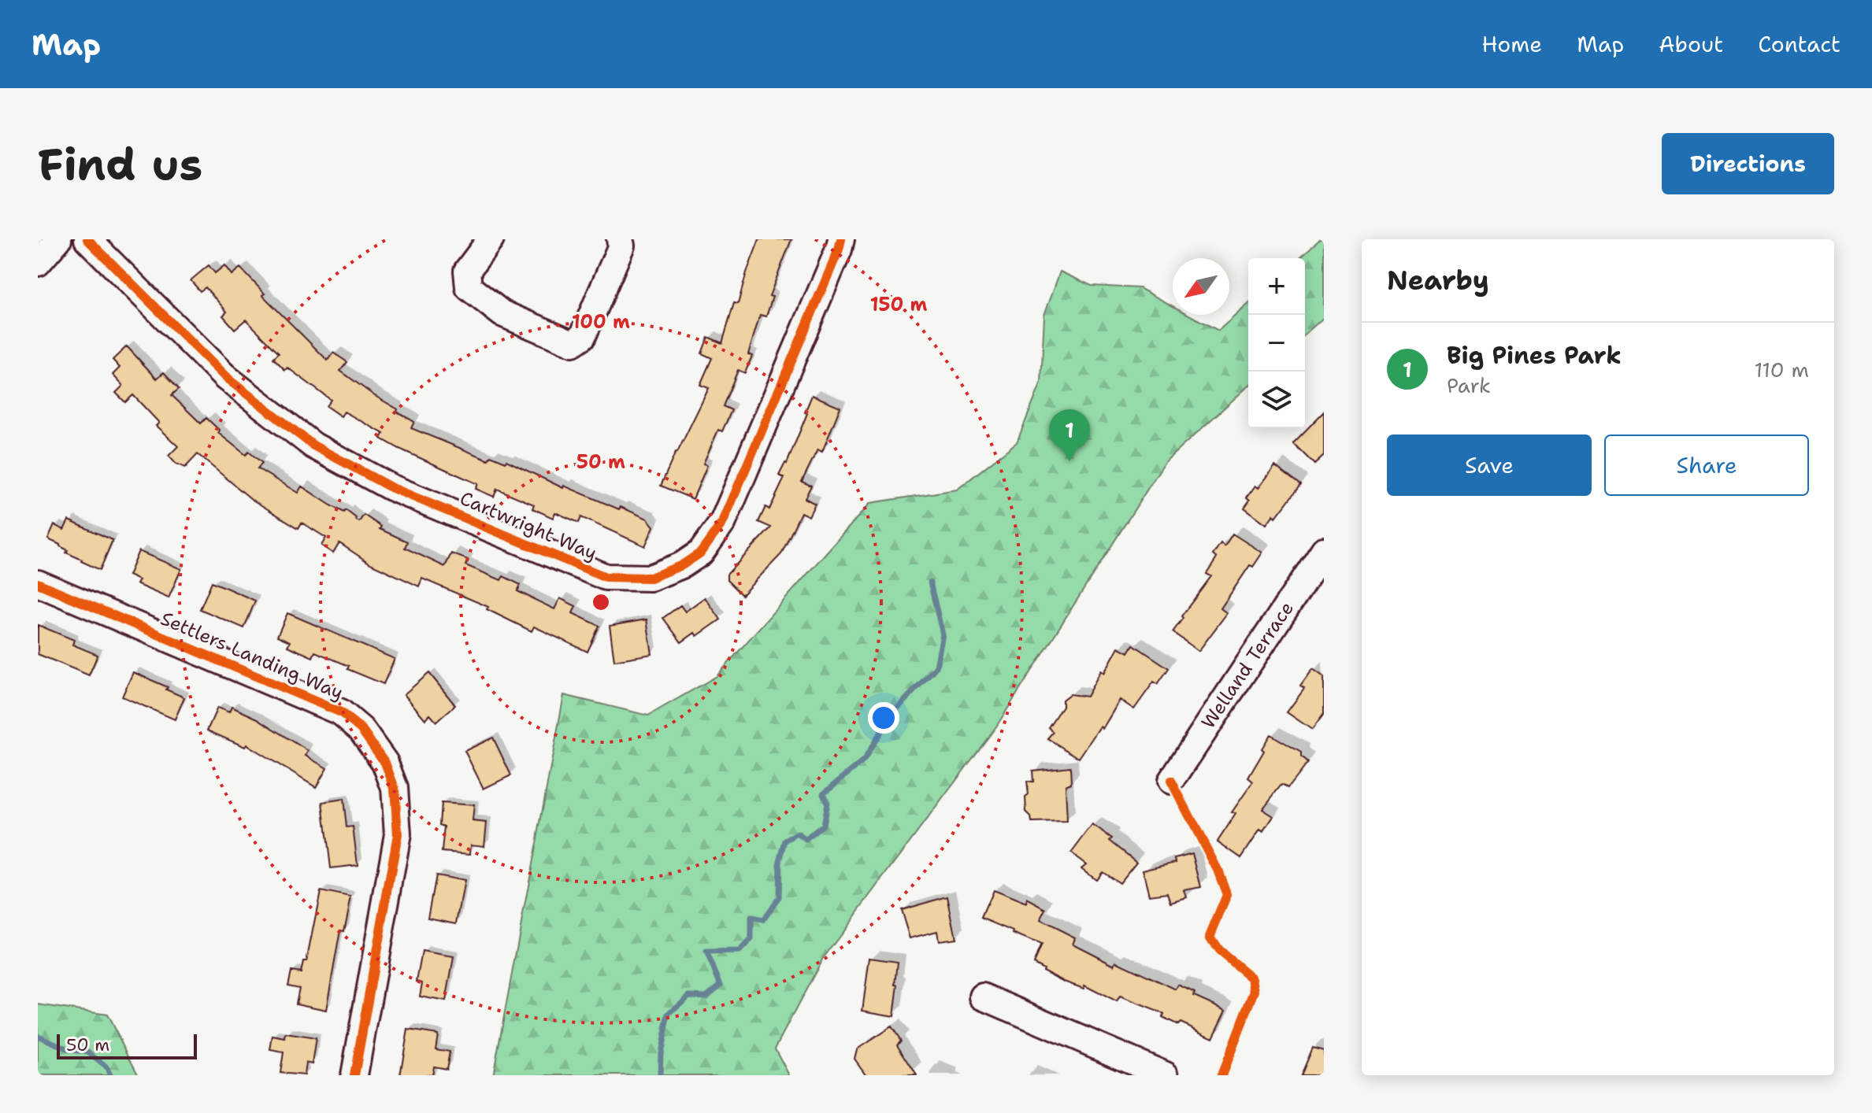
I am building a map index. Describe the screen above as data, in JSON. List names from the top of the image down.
{
  "streets": {
    "street": ["Cartwright Way", "Settlers Landing Way", "Welland Terrace"]
  },
  "scale_bar": "50 m",
  "north": "bottom left",
  "page": {
    "header": "Map",
    "nav": [
      "Home",
      "Map",
      "About",
      "Contact"
    ],
    "buttons": [
      "Directions",
      ["Save", "Share"]
    ],
    "title": "Find us",
    "heading": "Nearby",
    "map_buttons": ["+", "−"],
    "list": [
      {
        "mark": "1",
        "name": "Big Pines Park",
        "note": "Park",
        "value": "110 m"
      }
    ],
    "pins": "1",
    "scale": "50 m"
  },
  "rings": ["150 m", "100 m", "50 m"]
}
